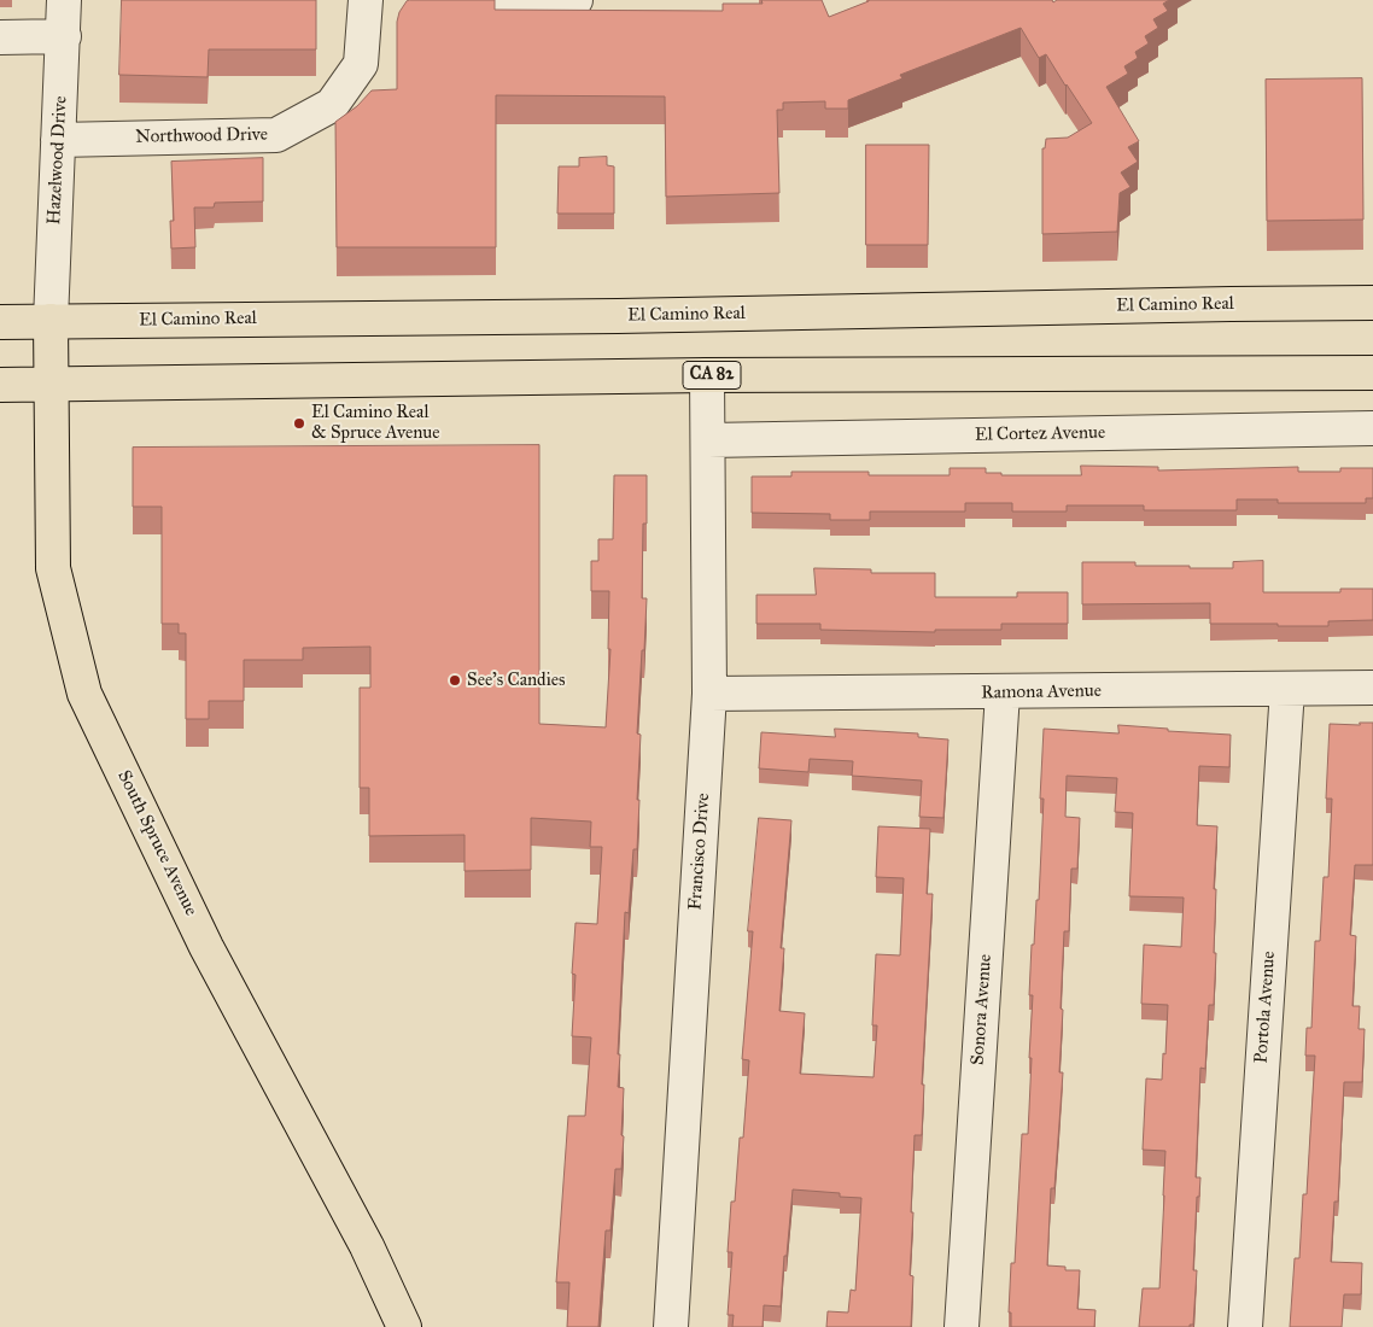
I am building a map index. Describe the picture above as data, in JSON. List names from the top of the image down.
{
  "streets": {
    "main road": ["El Camino Real", "CA 82", "South Spruce Avenue"],
    "street": [
      "Northwood Drive",
      "Hazelwood Drive",
      "El Cortez Avenue",
      "Ramona Avenue",
      "Francisco Drive",
      "Portola Avenue",
      "Sonora Avenue"
    ]
  },
  "crossings": [
    ["Northwood Drive", "Hazelwood Drive"],
    ["Hazelwood Drive", "El Camino Real"],
    ["Hazelwood Drive", "South Spruce Avenue"],
    ["El Camino Real", "South Spruce Avenue"],
    ["CA 82", "South Spruce Avenue"],
    ["CA 82", "Francisco Drive"],
    ["El Cortez Avenue", "Francisco Drive"],
    ["Ramona Avenue", "Francisco Drive"],
    ["Ramona Avenue", "Portola Avenue"],
    ["Ramona Avenue", "Sonora Avenue"]
  ],
  "places": ["El Camino Real & Spruce Avenue", "See's Candies"]
}
